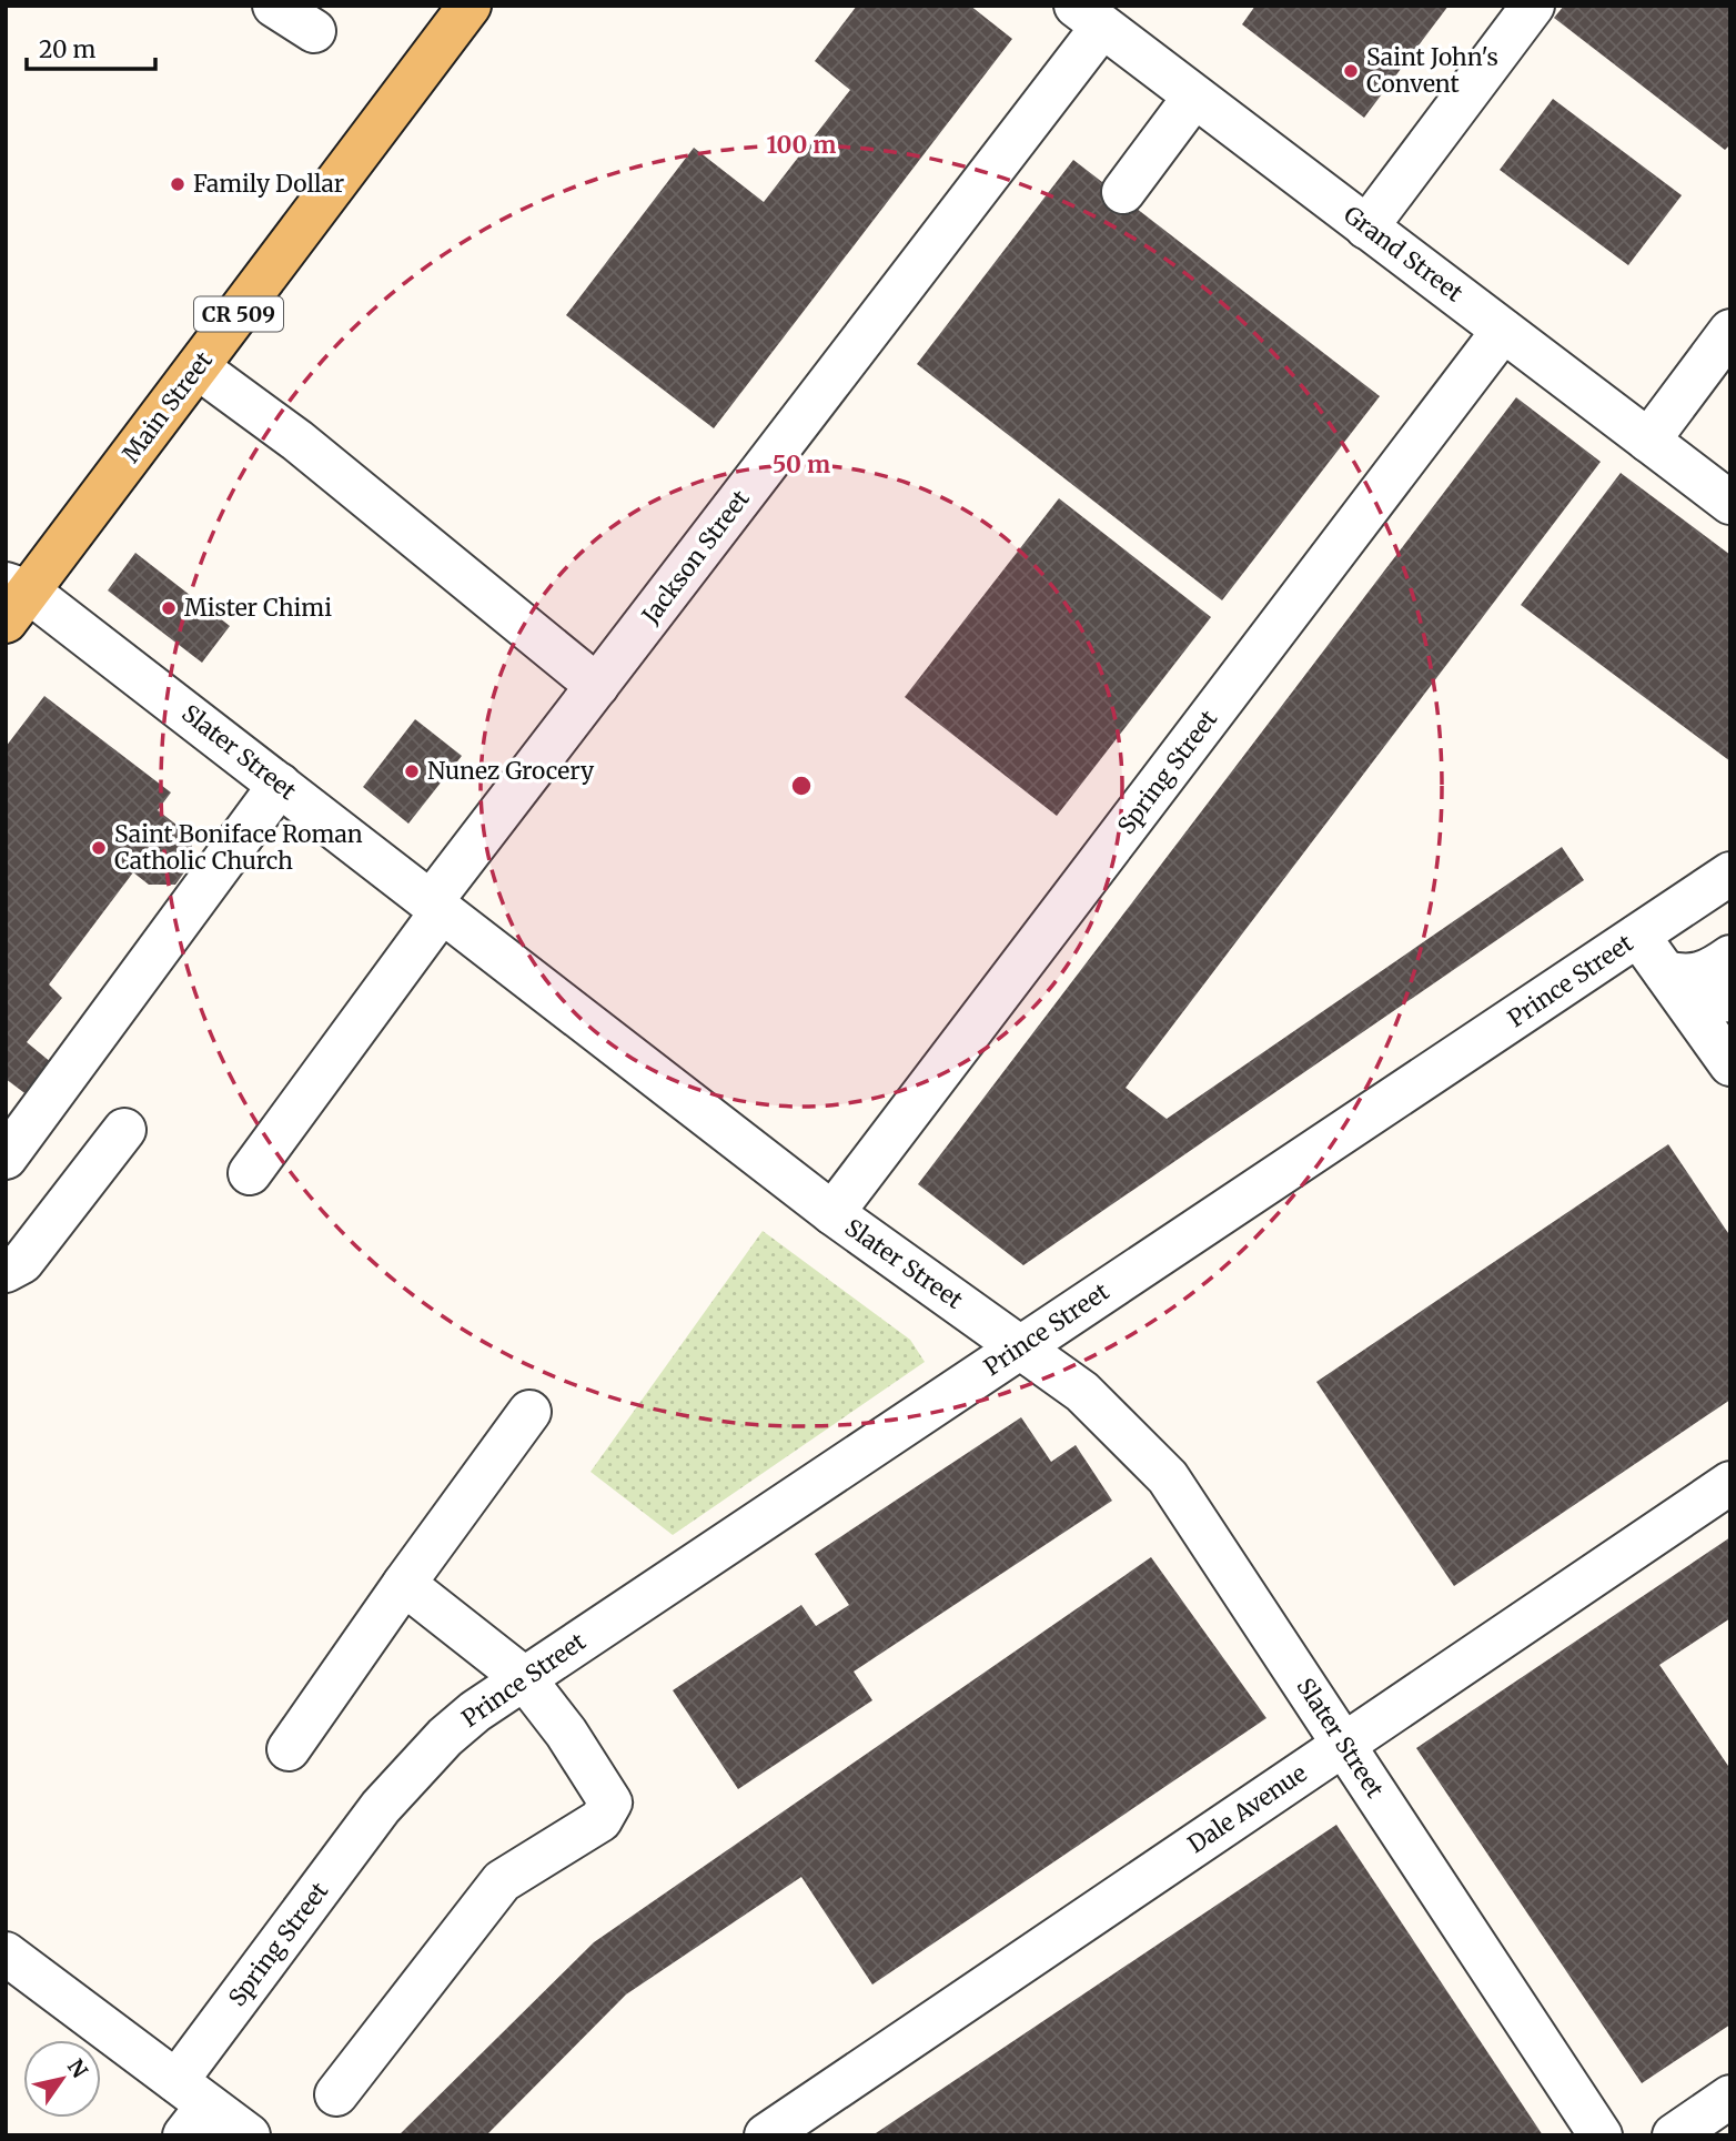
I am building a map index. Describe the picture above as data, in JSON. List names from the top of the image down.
{
  "streets": {
    "main road": ["CR 509", "Main Street"],
    "street": [
      "Grand Street",
      "Jackson Street",
      "Slater Street",
      "Spring Street",
      "Prince Street",
      "Dale Avenue"
    ]
  },
  "crossings": [
    ["Grand Street", "Jackson Street"],
    ["Grand Street", "Spring Street"],
    ["Main Street", "Slater Street"],
    ["Jackson Street", "Slater Street"],
    ["Slater Street", "Spring Street"],
    ["Slater Street", "Prince Street"],
    ["Slater Street", "Dale Avenue"],
    ["Spring Street", "Prince Street"]
  ],
  "places": [
    "Saint John's Convent",
    "Family Dollar",
    "Mister Chimi",
    "Nunez Grocery",
    "Saint Boniface Roman Catholic Church"
  ],
  "scale_bar": "20 m",
  "north": "top right",
  "rings": ["100 m", "50 m"]
}
